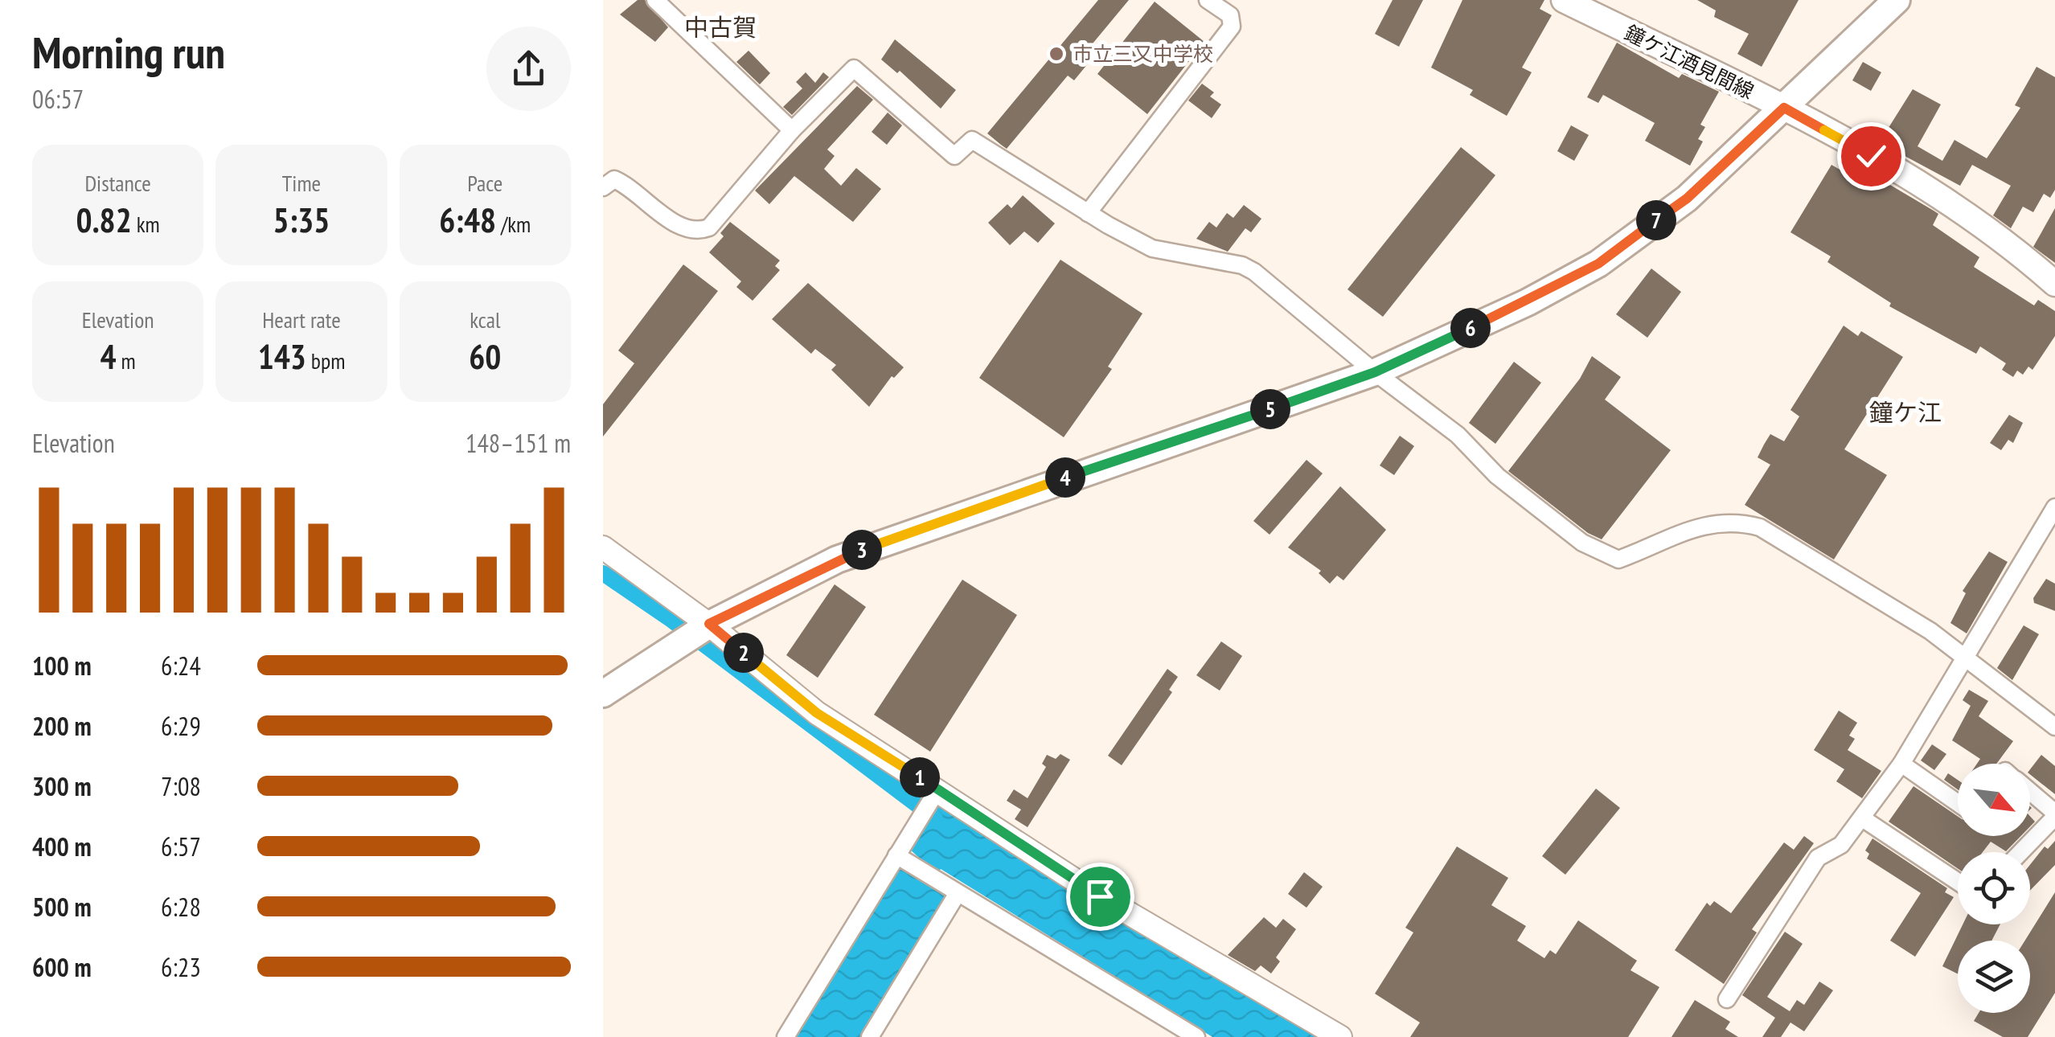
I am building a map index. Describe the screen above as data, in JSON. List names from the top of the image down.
{
  "streets": {
    "main road": ["鐘ケ江酒見間線"]
  },
  "districts": ["中古賀", "鐘ケ江"],
  "places": ["市立三又中学校"],
  "north": "bottom right",
  "page": {
    "heading": ["Morning run", "06:57"],
    "stats": [
      ["Distance", "0.82 km"],
      ["Time", "5:35"],
      ["Pace", "6:48 /km"],
      ["Elevation", "4 m"],
      ["Heart rate", "143 bpm"],
      ["kcal", "60"]
    ],
    "pins": [
      "7",
      "6",
      "5",
      "4",
      "3",
      "2",
      "1"
    ],
    "chart": ["Elevation", "148–151 m"],
    "list": [
      {
        "name": "100 m",
        "note": "6:24"
      },
      {
        "name": "200 m",
        "note": "6:29"
      },
      {
        "name": "300 m",
        "note": "7:08"
      },
      {
        "name": "400 m",
        "note": "6:57"
      },
      {
        "name": "500 m",
        "note": "6:28"
      },
      {
        "name": "600 m",
        "note": "6:23"
      }
    ]
  }
}
